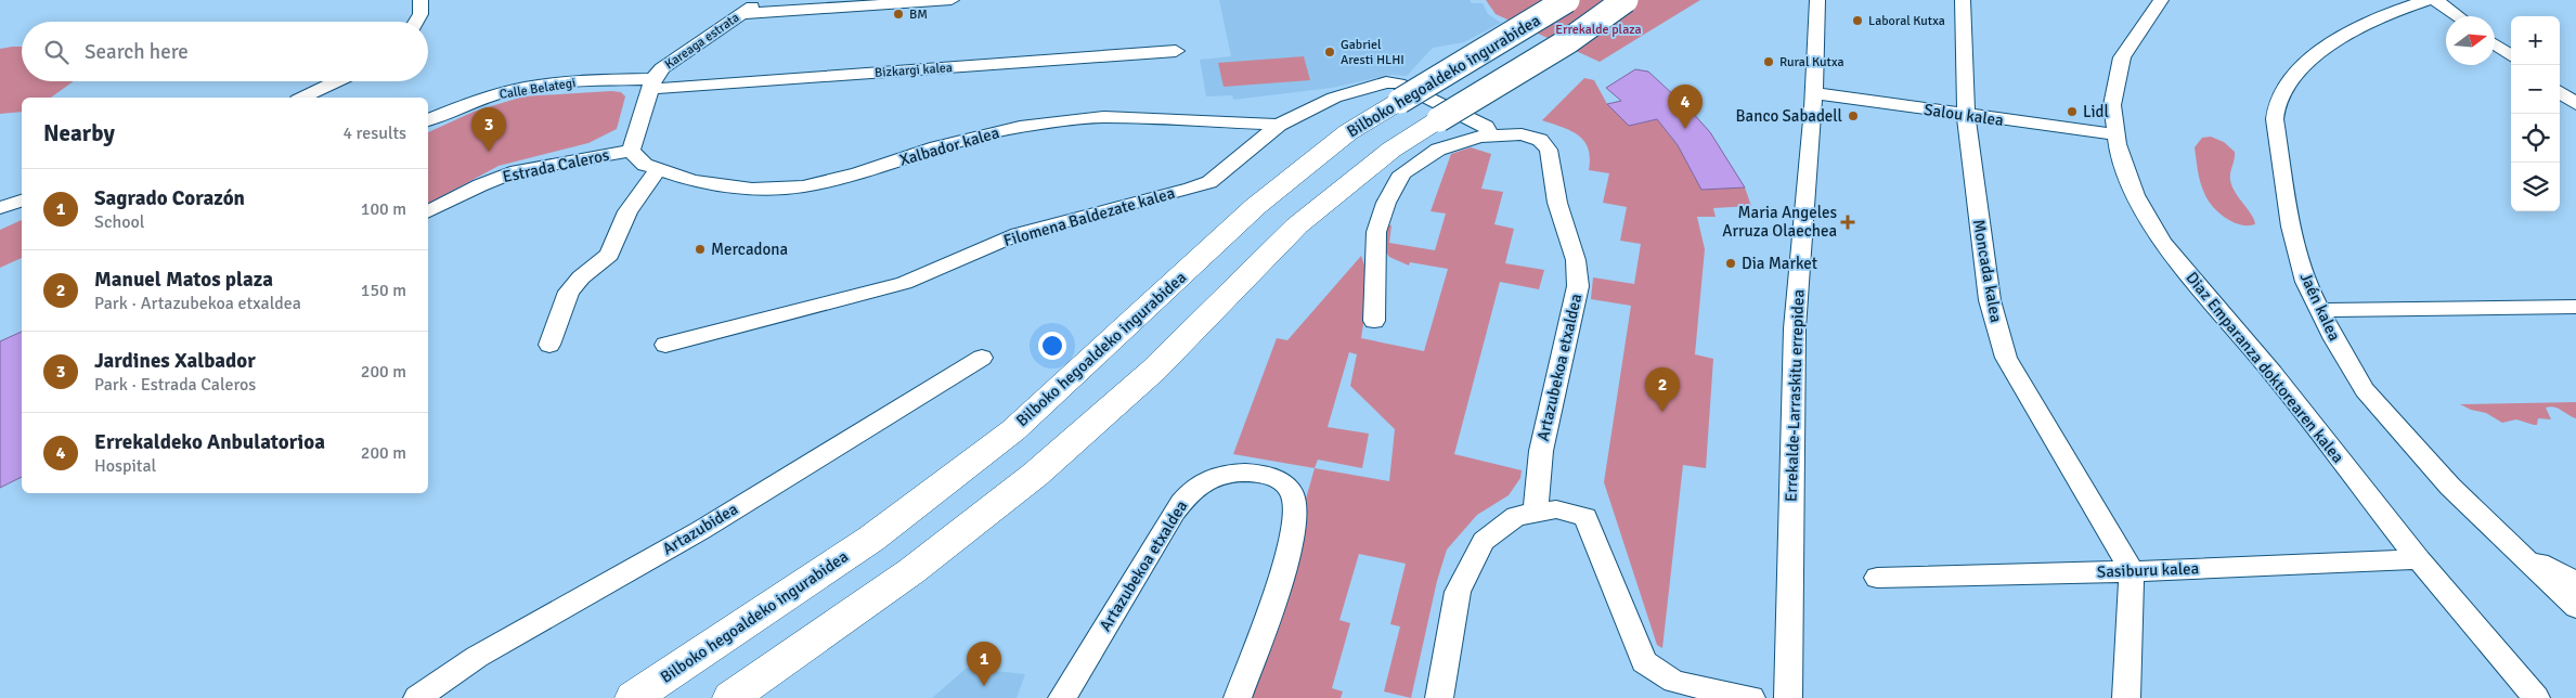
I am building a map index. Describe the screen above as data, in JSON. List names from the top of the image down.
{
  "streets": {
    "highway": ["Bilboko hegoaldeko ingurabidea"],
    "street": [
      "Kareaga estrata",
      "Bizkargi kalea",
      "Calle Belategi",
      "Salou kalea",
      "Xalbador kalea",
      "Estrada Caleros",
      "Filomena Baldezate kalea",
      "Moncada kalea",
      "Jaén kalea",
      "Artazubekoa etxaldea",
      "Diaz Emparanza doktorearen kalea",
      "Errekalde-Larraskitu errepidea",
      "Artazubidea",
      "Sasiburu kalea"
    ]
  },
  "crossings": [
    ["Kareaga estrata", "Bizkargi kalea"],
    ["Kareaga estrata", "Calle Belategi"],
    ["Kareaga estrata", "Xalbador kalea"],
    ["Kareaga estrata", "Estrada Caleros"],
    ["Bizkargi kalea", "Calle Belategi"],
    ["Salou kalea", "Moncada kalea"],
    ["Salou kalea", "Diaz Emparanza doktorearen kalea"],
    ["Salou kalea", "Errekalde-Larraskitu errepidea"],
    ["Xalbador kalea", "Estrada Caleros"],
    ["Xalbador kalea", "Filomena Baldezate kalea"],
    ["Filomena Baldezate kalea", "Artazubekoa etxaldea"],
    ["Moncada kalea", "Sasiburu kalea"],
    ["Diaz Emparanza doktorearen kalea", "Sasiburu kalea"]
  ],
  "parks": ["Errekalde plaza"],
  "places": {
    "other": [
      "BM",
      "Laboral Kutxa",
      "Gabriel Aresti HLHI",
      "Rural Kutxa",
      "Lidl",
      "Banco Sabadell",
      "Mercadona",
      "Dia Market"
    ],
    "health": ["Maria Angeles Arruza Olaechea"]
  },
  "north": "right",
  "page": {
    "map_buttons": ["+", "−"],
    "search": "Search here",
    "pins": [
      "4",
      "3",
      "2",
      "1"
    ],
    "heading": ["Nearby", "4 results"],
    "list": [
      {
        "mark": "1",
        "name": "Sagrado Corazón",
        "note": "School",
        "value": "100 m"
      },
      {
        "mark": "2",
        "name": "Manuel Matos plaza",
        "note": "Park · Artazubekoa etxaldea",
        "value": "150 m"
      },
      {
        "mark": "3",
        "name": "Jardines Xalbador",
        "note": "Park · Estrada Caleros",
        "value": "200 m"
      },
      {
        "mark": "4",
        "name": "Errekaldeko Anbulatorioa",
        "note": "Hospital",
        "value": "200 m"
      }
    ]
  }
}
